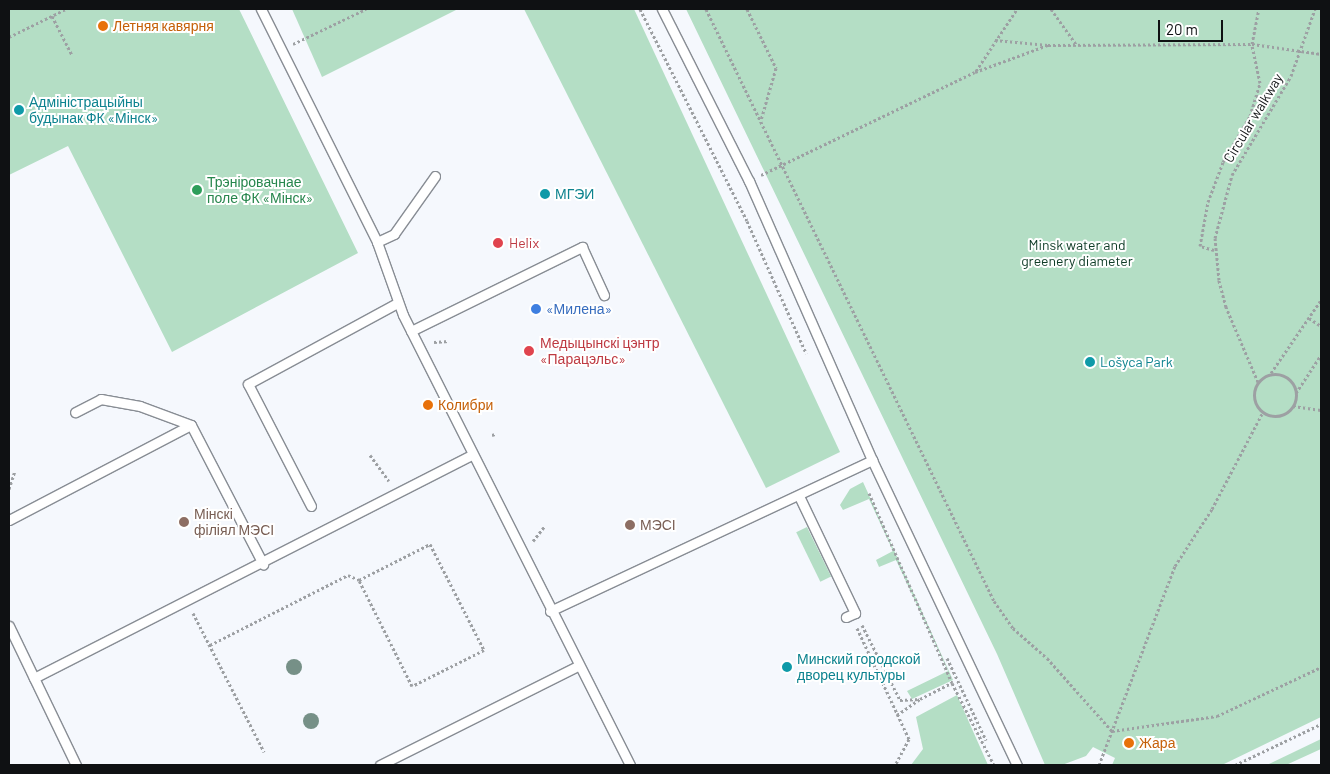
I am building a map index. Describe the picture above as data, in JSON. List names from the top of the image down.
{
  "streets": {
    "path": ["Circular walkway"]
  },
  "parks": ["Minsk water and greenery diameter"],
  "places": [
    "Летняя кавярня",
    "Адміністрацыйны будынак ФК «Мінск»",
    "Трэніровачнае поле ФК «Мінск»",
    "МГЭИ",
    "Helix",
    "«Милена»",
    "Медыцынскі цэнтр «Парацэльс»",
    "Lošyca Park",
    "Колибри",
    "Мінскі філіял МЭСІ",
    "МЭСІ",
    "Минский городской дворец культуры",
    "Жара"
  ],
  "scale_bar": "20 m"
}
